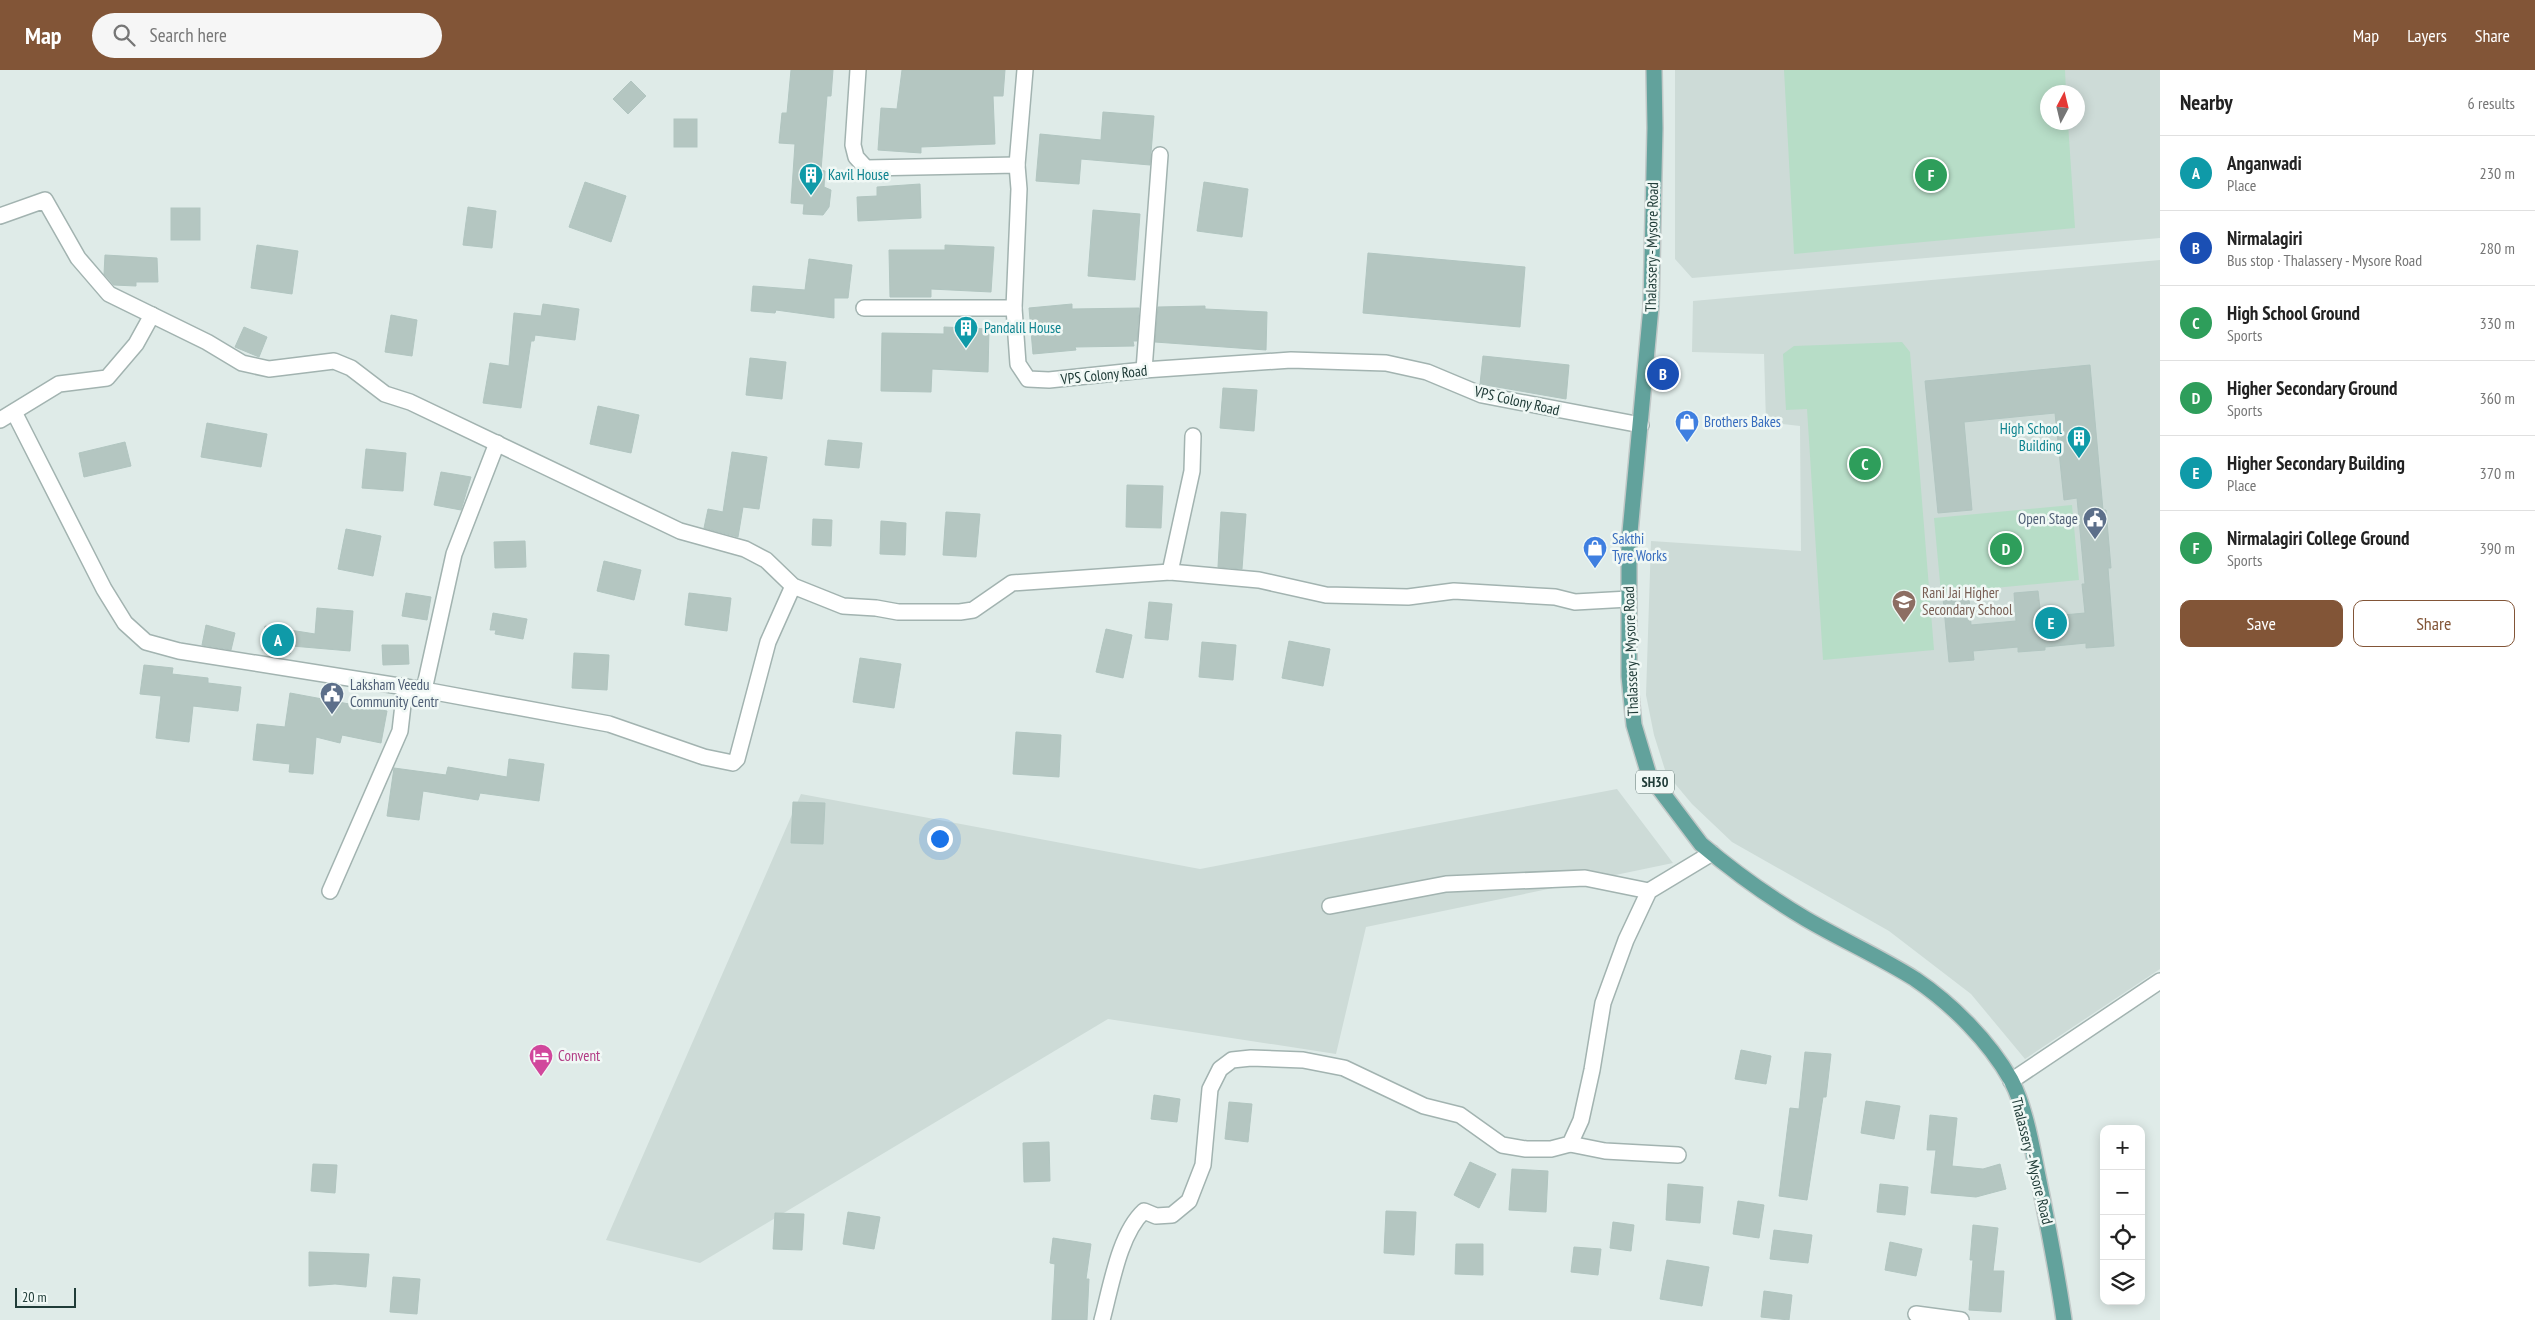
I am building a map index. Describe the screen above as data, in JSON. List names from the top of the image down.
{
  "streets": {
    "main road": ["Thalassery - Mysore Road", "SH30"],
    "street": ["VPS Colony Road"]
  },
  "crossings": [
    ["Thalassery - Mysore Road", "VPS Colony Road"]
  ],
  "places": {
    "building": ["Kavil House", "Pandalil House", "High School Building"],
    "shop": ["Brothers Bakes", "Sakthi Tyre Works"],
    "public building": ["Open Stage", "Laksham Veedu Community Centr"],
    "school or university": ["Rani Jai Higher Secondary School"],
    "hotel": ["Convent"]
  },
  "scale_bar": "20 m",
  "north": "top",
  "page": {
    "header": "Map",
    "search": "Search here",
    "nav": ["Map", "Layers", "Share"],
    "heading": ["Nearby", "6 results"],
    "list": [
      {
        "mark": "A",
        "name": "Anganwadi",
        "note": "Place",
        "value": "230 m"
      },
      {
        "mark": "B",
        "name": "Nirmalagiri",
        "note": "Bus stop · Thalassery - Mysore Road",
        "value": "280 m"
      },
      {
        "mark": "C",
        "name": "High School Ground",
        "note": "Sports",
        "value": "330 m"
      },
      {
        "mark": "D",
        "name": "Higher Secondary Ground",
        "note": "Sports",
        "value": "360 m"
      },
      {
        "mark": "E",
        "name": "Higher Secondary Building",
        "note": "Place",
        "value": "370 m"
      },
      {
        "mark": "F",
        "name": "Nirmalagiri College Ground",
        "note": "Sports",
        "value": "390 m"
      }
    ],
    "pins": [
      "F",
      "B",
      "C",
      "D",
      "E",
      "A"
    ],
    "buttons": ["Save", "Share"],
    "map_buttons": ["+", "−"],
    "scale": "20 m"
  }
}
